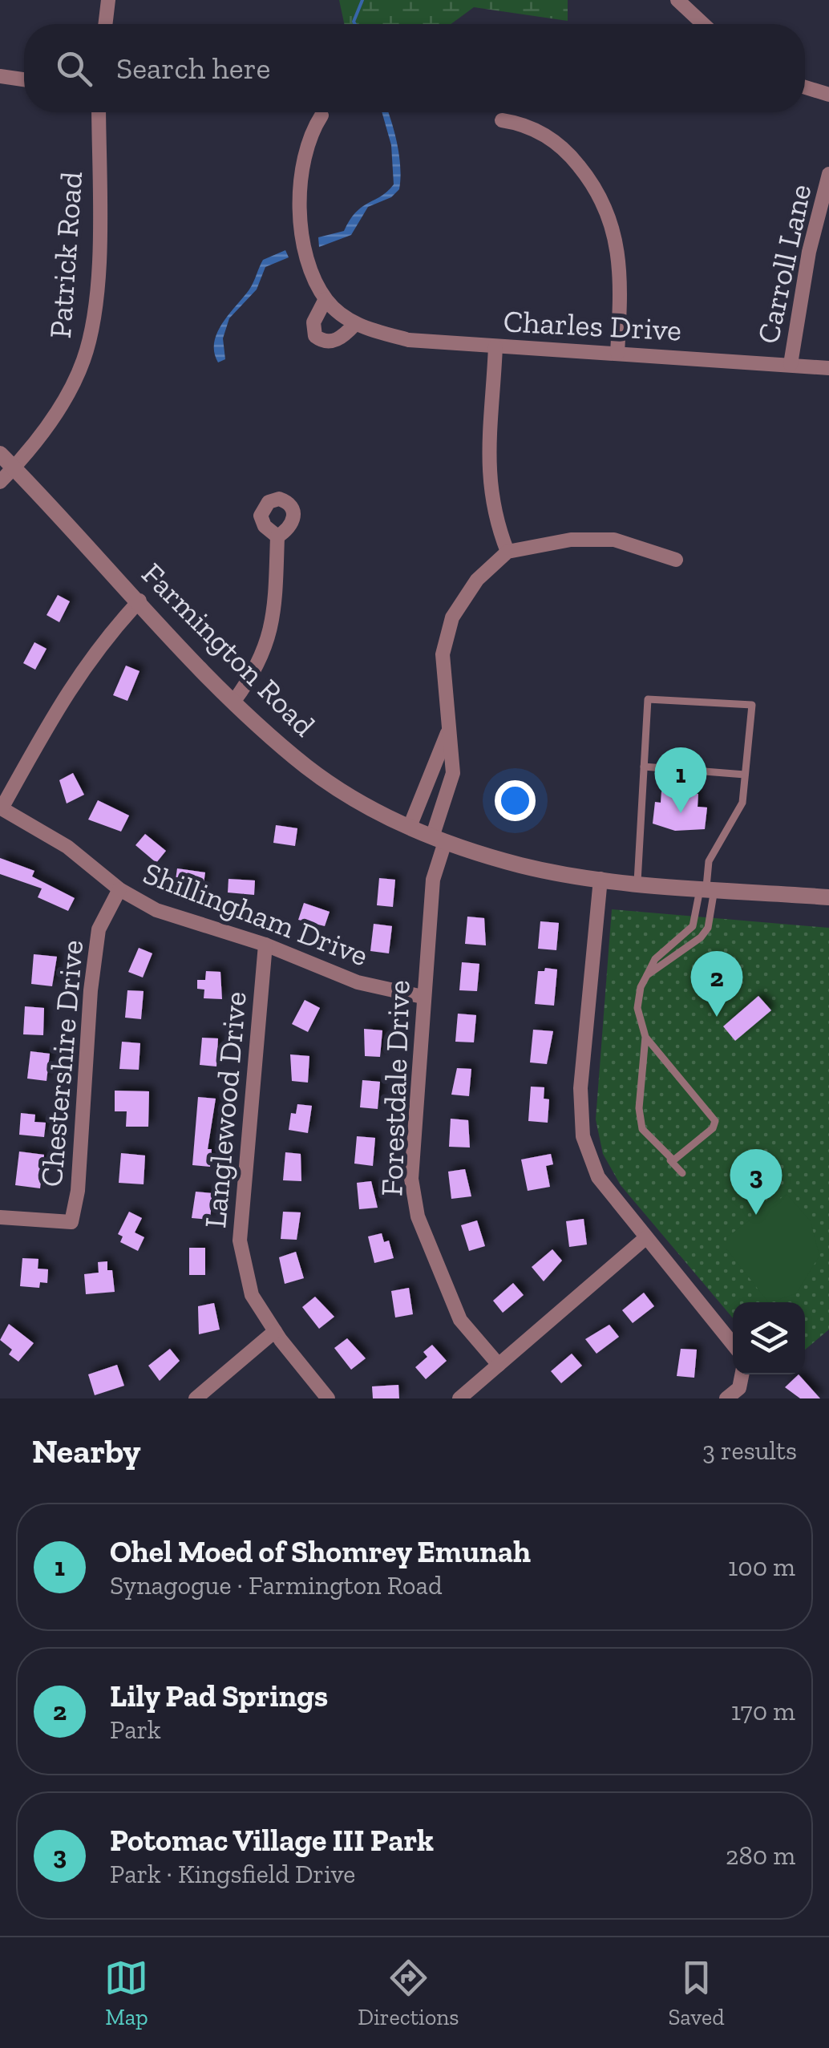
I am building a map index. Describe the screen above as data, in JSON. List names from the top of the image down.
{
  "streets": {
    "street": [
      "Patrick Road",
      "Carroll Lane",
      "Charles Drive",
      "Farmington Road",
      "Shillingham Drive",
      "Chestershire Drive",
      "Forestdale Drive",
      "Langlewood Drive"
    ]
  },
  "crossings": [
    ["Patrick Road", "Farmington Road"],
    ["Carroll Lane", "Charles Drive"],
    ["Farmington Road", "Forestdale Drive"],
    ["Shillingham Drive", "Chestershire Drive"],
    ["Shillingham Drive", "Forestdale Drive"],
    ["Shillingham Drive", "Langlewood Drive"]
  ],
  "page": {
    "search": "Search here",
    "pins": ["1", "2", "3"],
    "heading": ["Nearby", "3 results"],
    "list": [
      {
        "mark": "1",
        "name": "Ohel Moed of Shomrey Emunah",
        "note": "Synagogue · Farmington Road",
        "value": "100 m"
      },
      {
        "mark": "2",
        "name": "Lily Pad Springs",
        "note": "Park",
        "value": "170 m"
      },
      {
        "mark": "3",
        "name": "Potomac Village III Park",
        "note": "Park · Kingsfield Drive",
        "value": "280 m"
      }
    ],
    "nav": ["Map", "Directions", "Saved"]
  }
}
